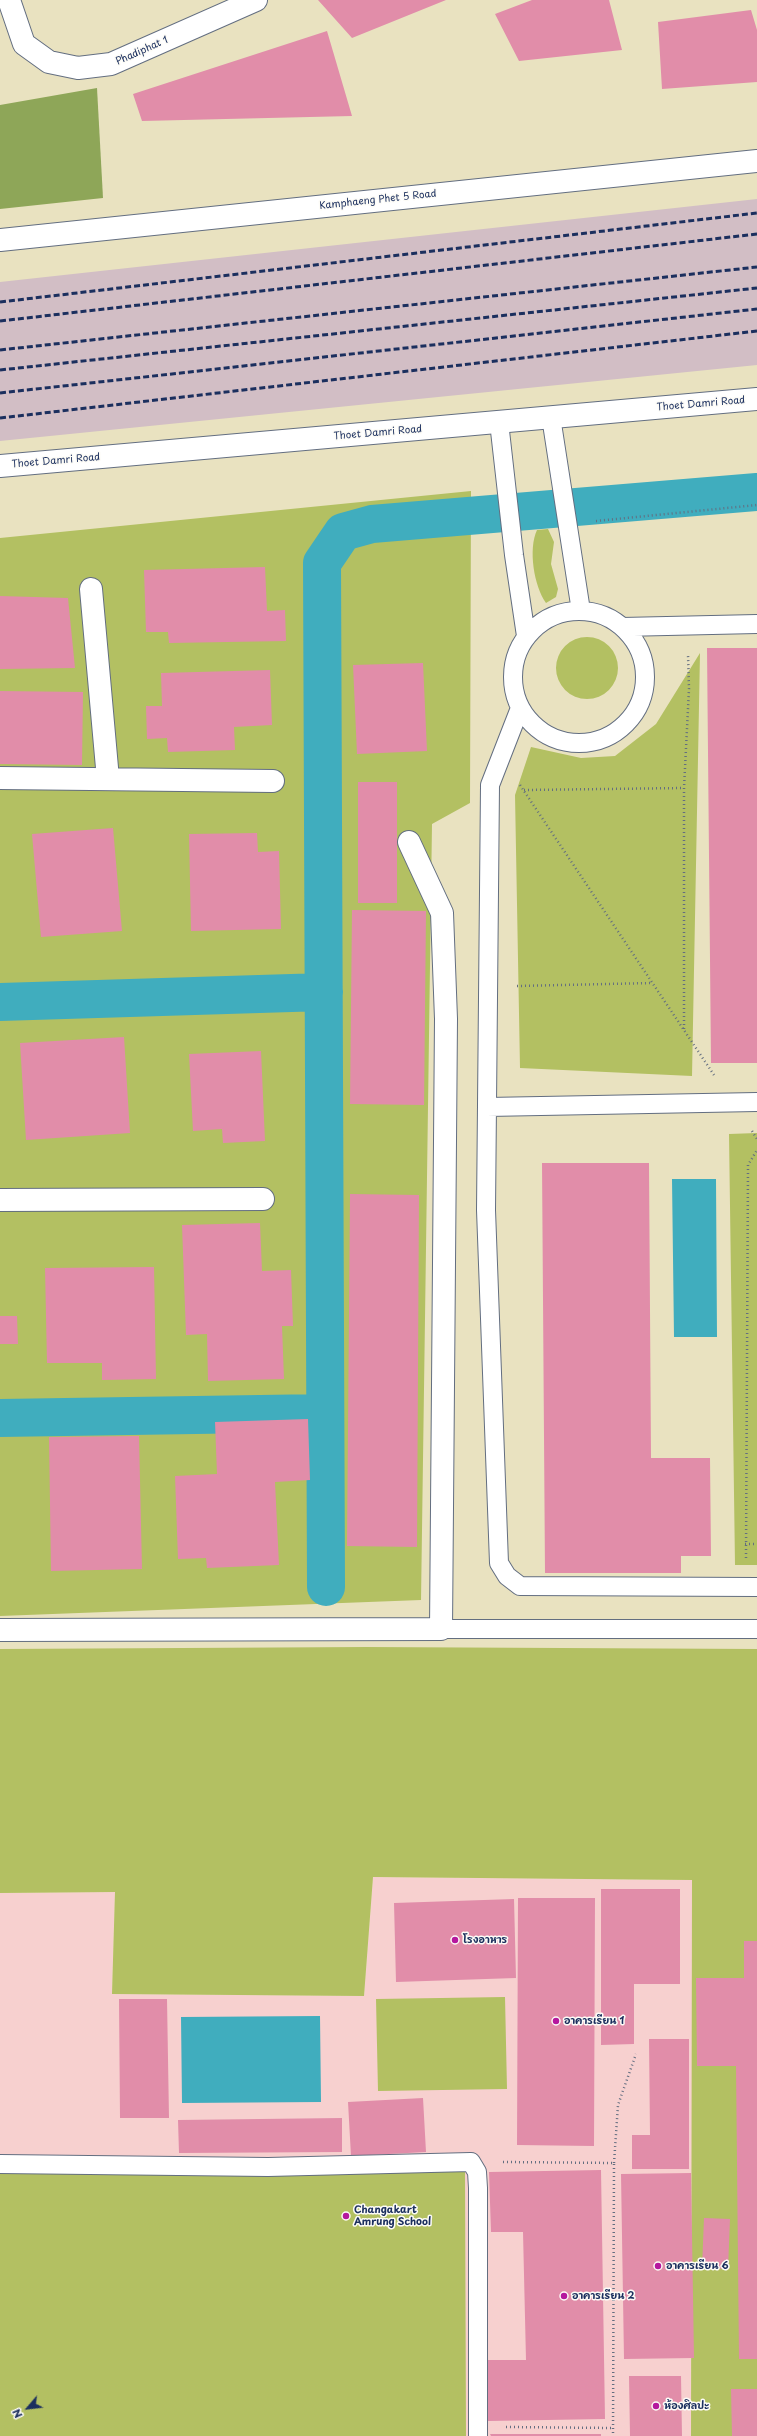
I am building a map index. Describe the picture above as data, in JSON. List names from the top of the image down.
{
  "streets": {
    "street": ["Phadiphat 1", "Kamphaeng Phet 5 Road", "Thoet Damri Road"]
  },
  "places": [
    "โรงอาหาร",
    "อาคารเรียน 1",
    "Changakart Amrung School",
    "อาคารเรียน 6",
    "อาคารเรียน 2",
    "ห้องศิลปะ"
  ],
  "north": "bottom left"
}
